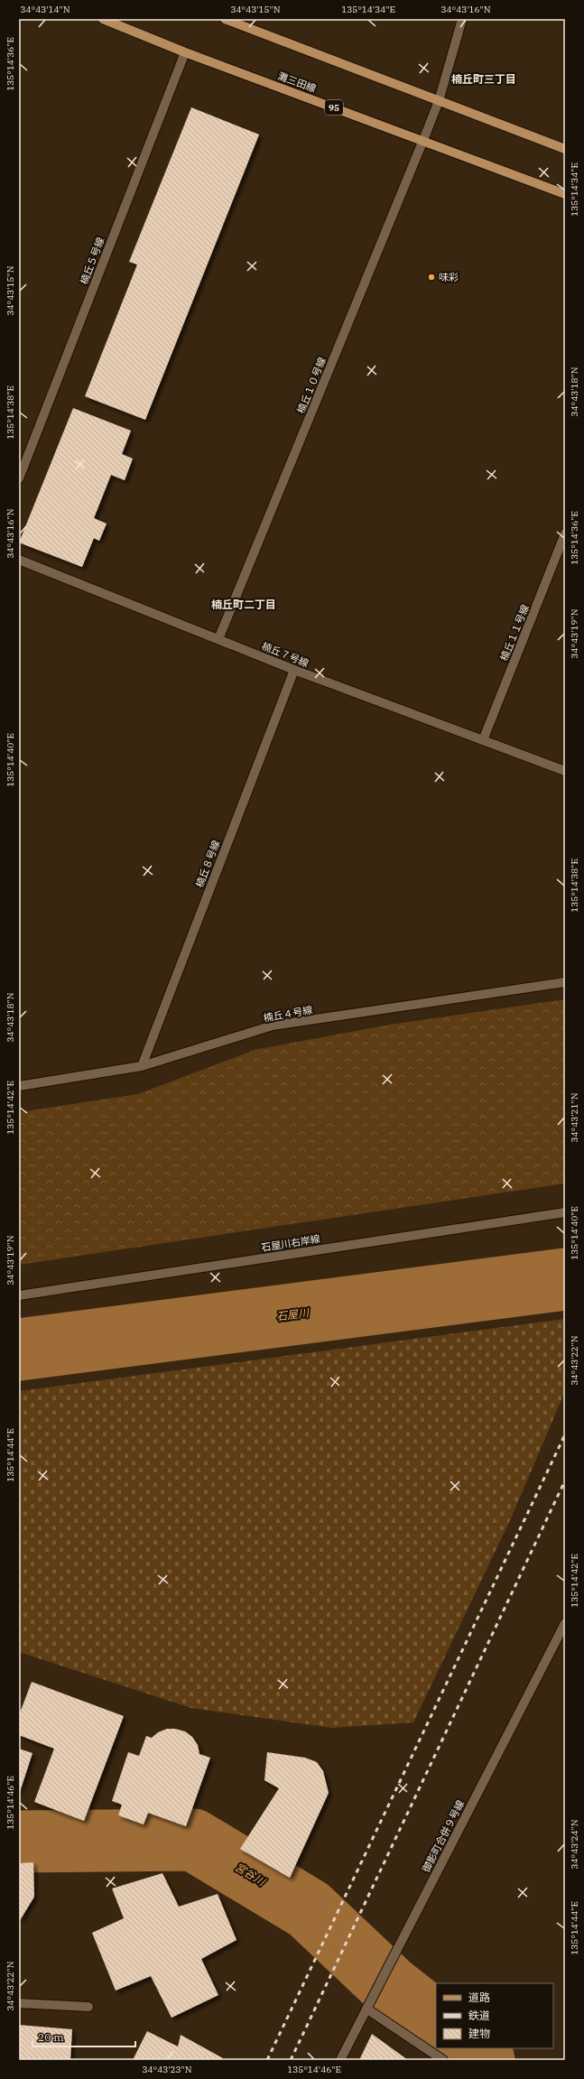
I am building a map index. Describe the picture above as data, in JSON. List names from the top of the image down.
{
  "streets": {
    "main road": ["灘三田線", "95"],
    "street": [
      "楠丘５号線",
      "楠丘１０号線",
      "楠丘１１号線",
      "楠丘７号線",
      "楠丘８号線",
      "楠丘４号線",
      "石屋川右岸線",
      "御影町合併９号線"
    ]
  },
  "crossings": [
    ["灘三田線", "楠丘５号線"],
    ["灘三田線", "楠丘１０号線"],
    ["楠丘１０号線", "楠丘７号線"],
    ["楠丘１１号線", "楠丘７号線"],
    ["楠丘７号線", "楠丘８号線"],
    ["楠丘８号線", "楠丘４号線"]
  ],
  "districts": ["楠丘町三丁目", "楠丘町二丁目"],
  "water": ["石屋川", "宮谷川"],
  "places": ["味彩"],
  "legend": ["道路", "鉄道", "建物"],
  "scale_bar": "20 m",
  "coordinates": [
    "34°43'14\"N",
    "34°43'15\"N",
    "135°14'34\"E",
    "34°43'16\"N",
    "135°14'36\"E",
    "34°43'18\"N",
    "135°14'38\"E",
    "34°43'19\"N",
    "135°14'40\"E",
    "135°14'42\"E",
    "34°43'21\"N",
    "34°43'22\"N",
    "135°14'44\"E",
    "135°14'46\"E",
    "34°43'24\"N",
    "34°43'23\"N"
  ]
}
